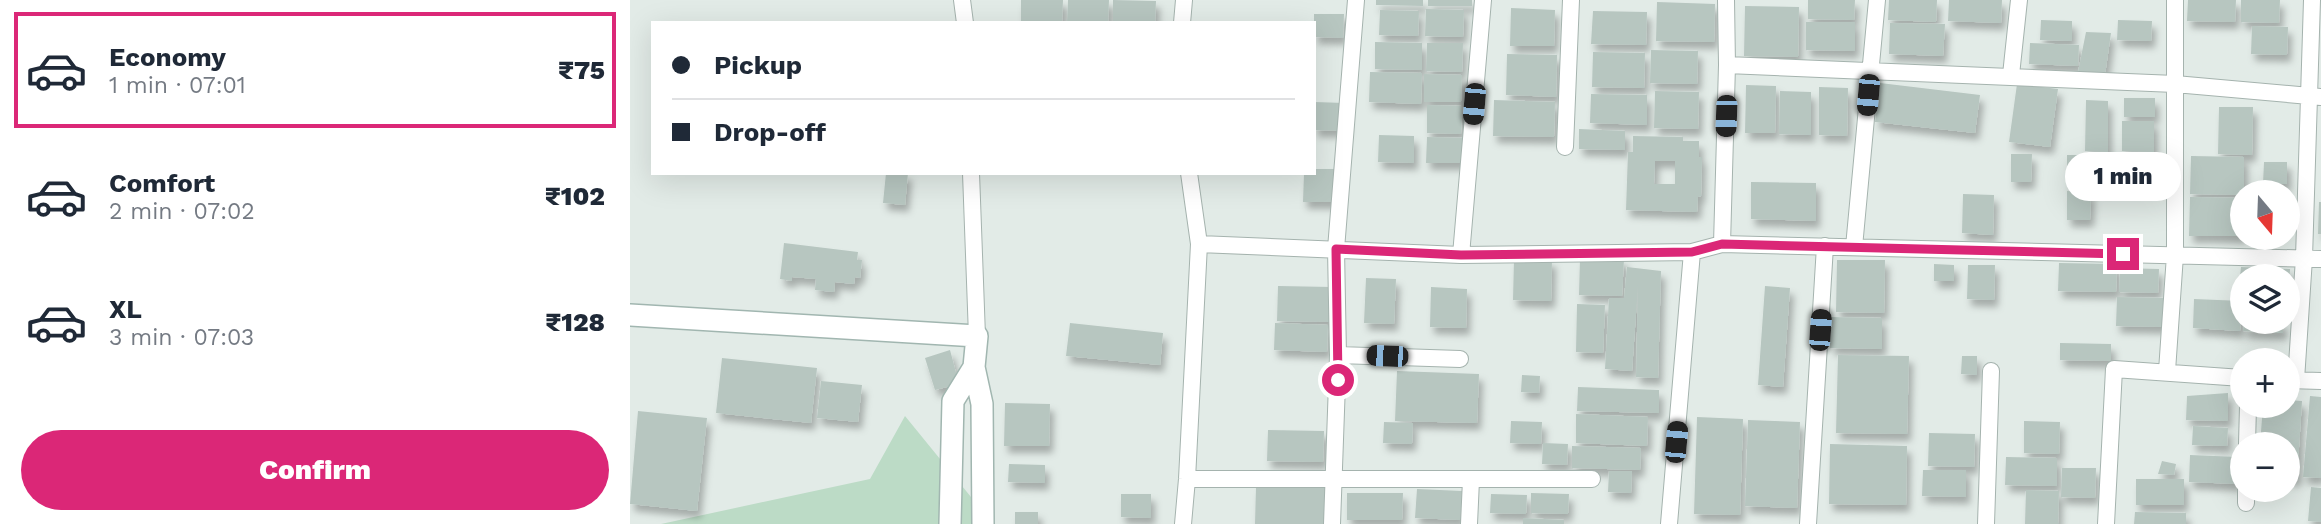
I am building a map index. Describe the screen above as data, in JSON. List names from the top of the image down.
{
  "north": "bottom",
  "page": {
    "list": [
      {
        "name": "Economy",
        "note": "1 min · 07:01",
        "value": "₹75"
      },
      {
        "name": "Comfort",
        "note": "2 min · 07:02",
        "value": "₹102"
      },
      {
        "name": "XL",
        "note": "3 min · 07:03",
        "value": "₹128"
      }
    ],
    "banner": ["Pickup", "Drop-off"],
    "bubble": "1 min",
    "map_buttons": ["+", "−"],
    "buttons": "Confirm"
  }
}
